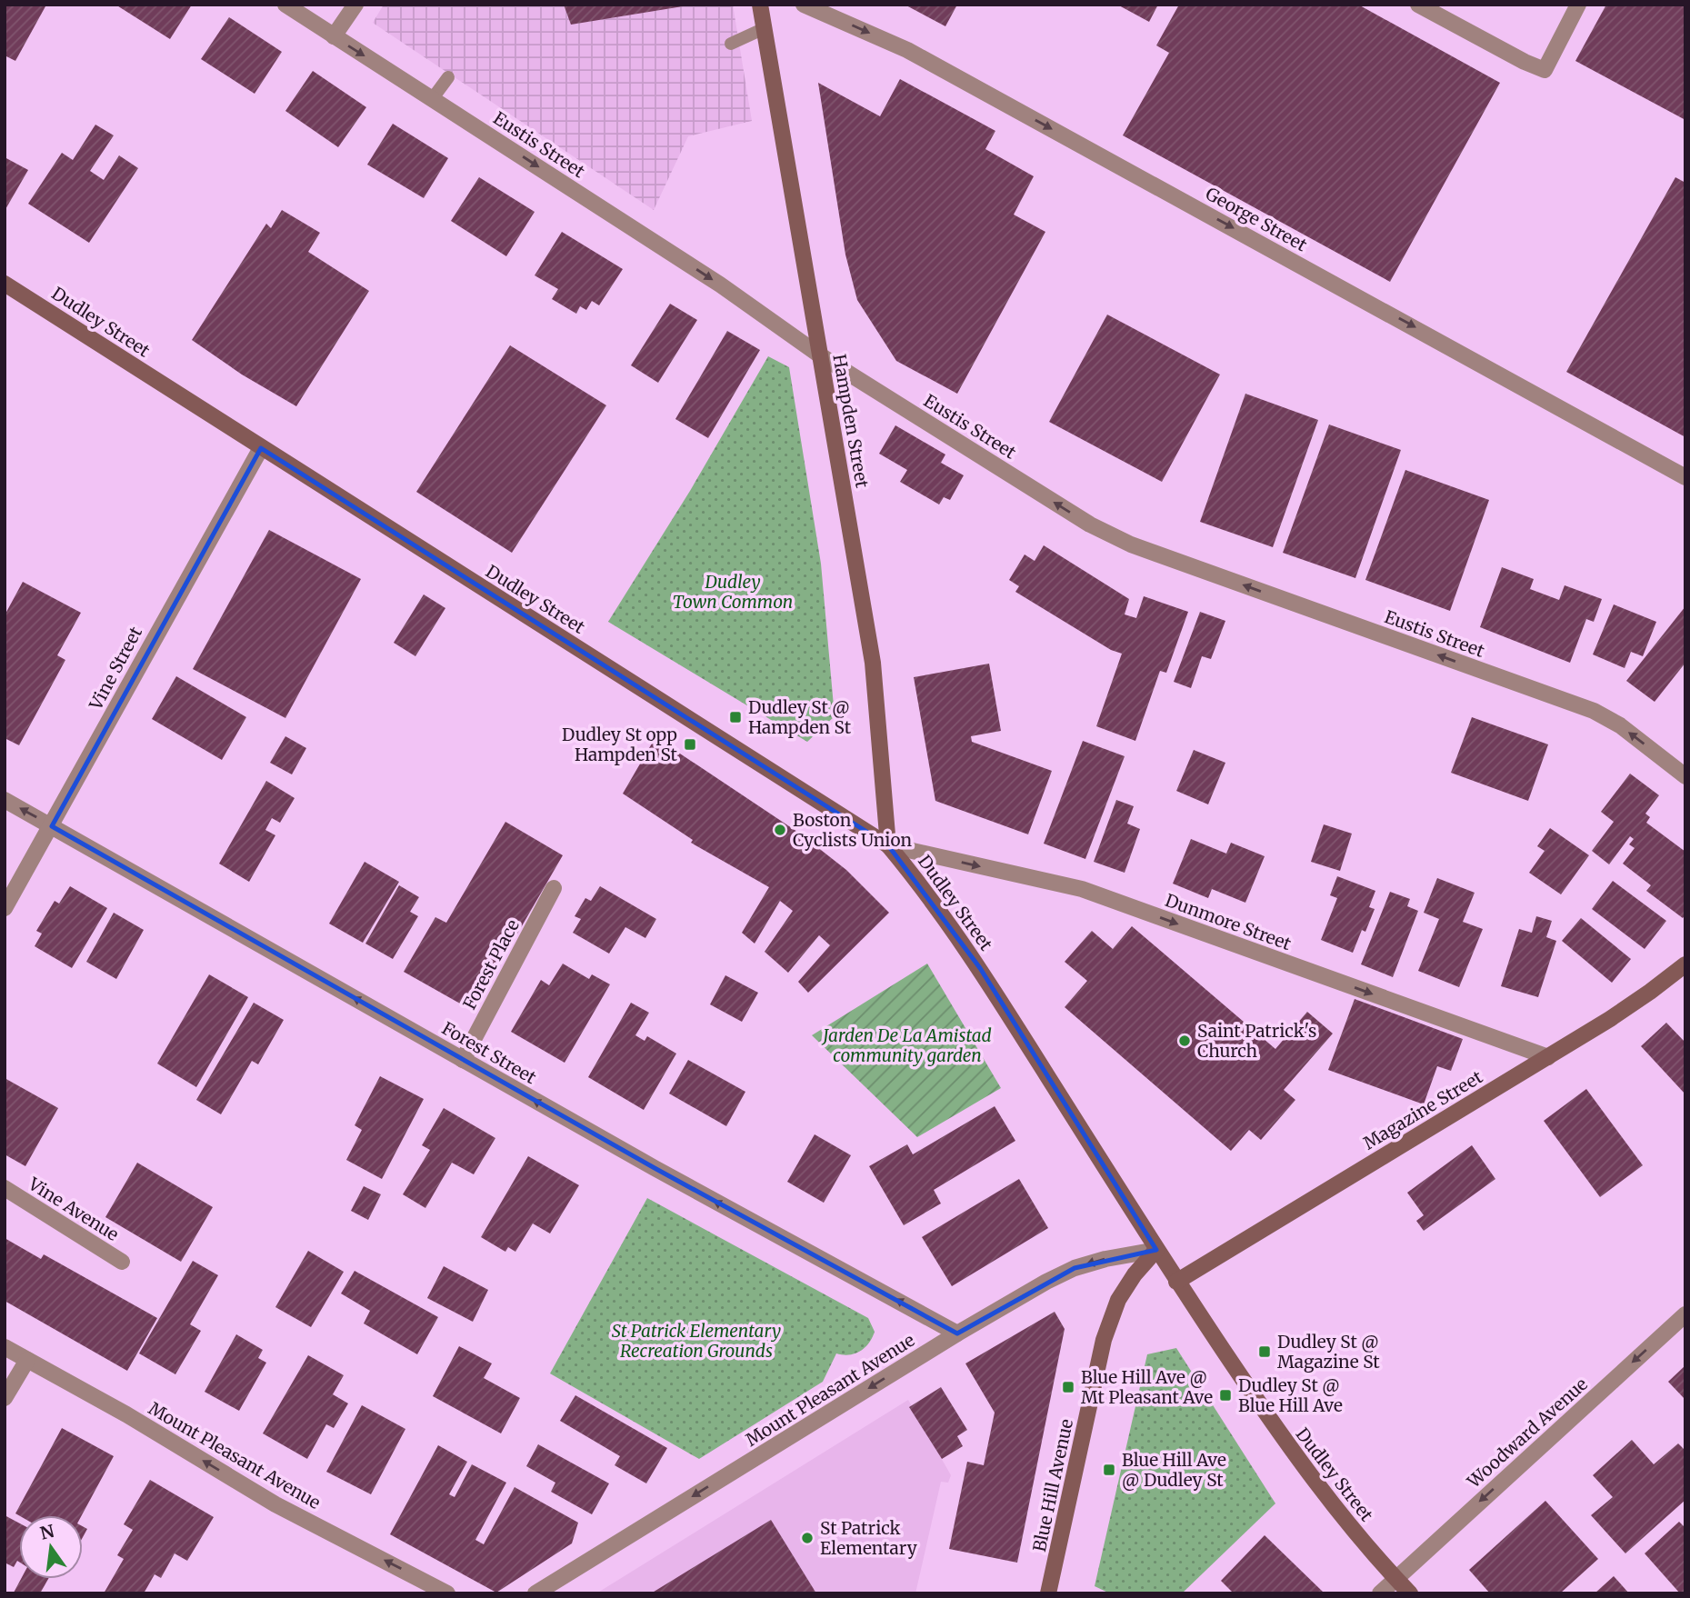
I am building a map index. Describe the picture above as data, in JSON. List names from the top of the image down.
{
  "streets": {
    "main road": [
      "Dudley Street",
      "Hampden Street",
      "Magazine Street",
      "Blue Hill Avenue"
    ],
    "street": [
      "Eustis Street",
      "George Street",
      "Vine Street",
      "Dunmore Street",
      "Forest Place",
      "Forest Street",
      "Vine Avenue",
      "Mount Pleasant Avenue",
      "Woodward Avenue"
    ]
  },
  "crossings": [
    ["Eustis Street", "Hampden Street"],
    ["Dudley Street", "Hampden Street"],
    ["Dudley Street", "Vine Street"],
    ["Dudley Street", "Dunmore Street"],
    ["Dudley Street", "Magazine Street"],
    ["Dudley Street", "Mount Pleasant Avenue"],
    ["Dudley Street", "Woodward Avenue"],
    ["Dudley Street", "Blue Hill Avenue"],
    ["Hampden Street", "Dunmore Street"],
    ["Vine Street", "Forest Street"],
    ["Dunmore Street", "Magazine Street"],
    ["Forest Place", "Forest Street"],
    ["Forest Street", "Mount Pleasant Avenue"],
    ["Mount Pleasant Avenue", "Blue Hill Avenue"]
  ],
  "one_way": [
    "George Street",
    "Dunmore Street",
    "Forest Street",
    "Mount Pleasant Avenue",
    "Woodward Avenue"
  ],
  "parks": ["Dudley Town Common", "Jarden De La Amistad community garden", "St Patrick Elementary Recreation Grounds"],
  "places": {
    "transit": [
      "Dudley St @ Hampden St",
      "Dudley St opp Hampden St",
      "Dudley St @ Magazine St",
      "Blue Hill Ave @ Mt Pleasant Ave",
      "Dudley St @ Blue Hill Ave",
      "Blue Hill Ave @ Dudley St"
    ],
    "other": ["Boston Cyclists Union", "Saint Patrick's Church", "St Patrick Elementary"]
  },
  "north": "top"
}
